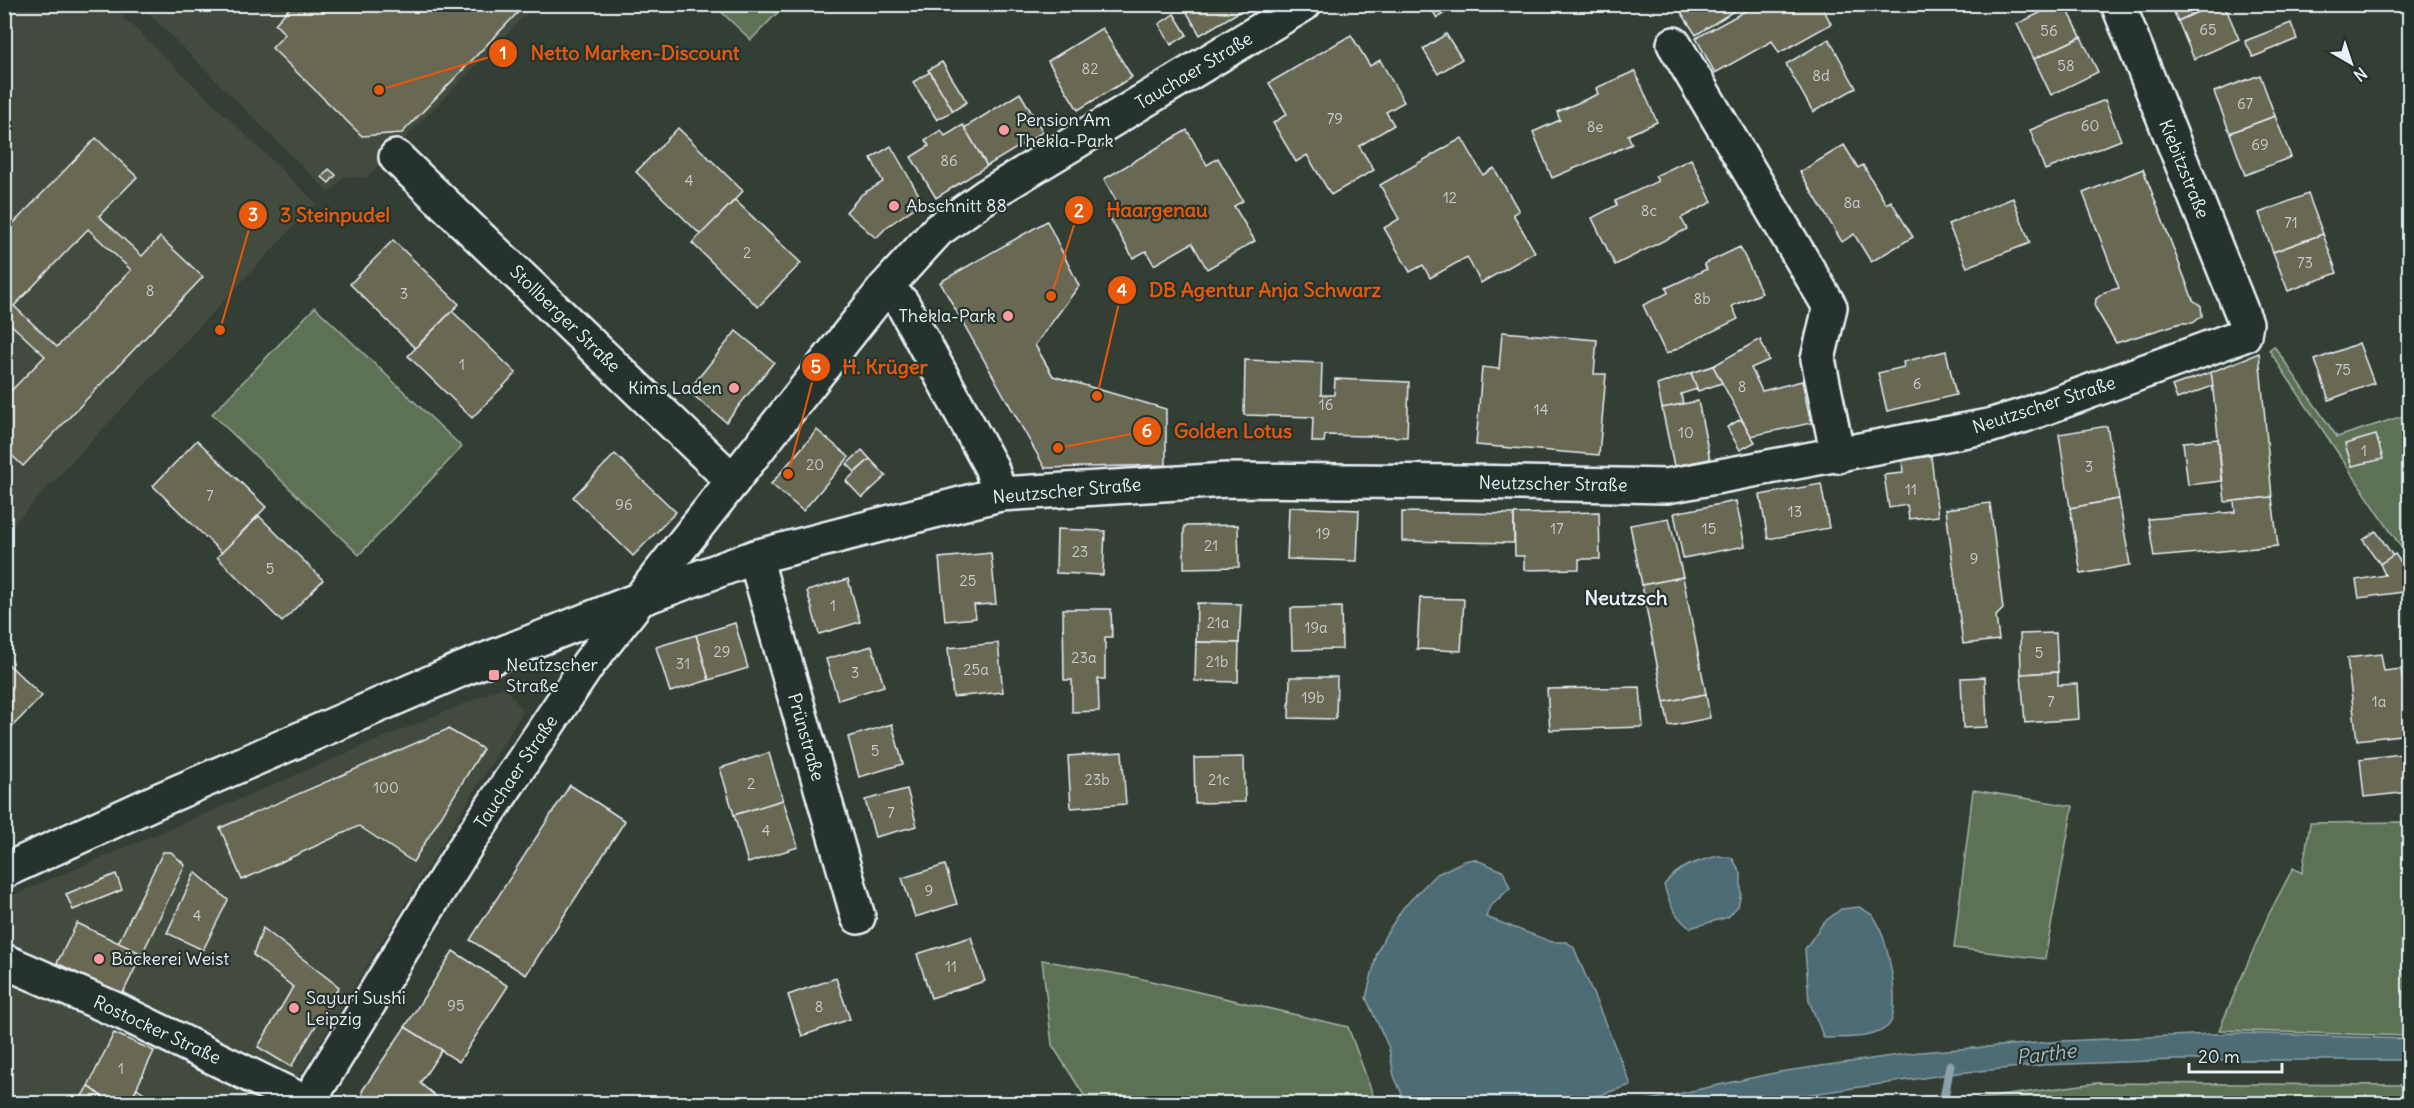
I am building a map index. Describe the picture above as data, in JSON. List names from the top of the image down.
{
  "streets": {
    "street": [
      "Tauchaer Straße",
      "Kiebitzstraße",
      "Stollberger Straße",
      "Neutzscher Straße",
      "Prünstraße",
      "Rostocker Straße"
    ]
  },
  "crossings": [
    ["Tauchaer Straße", "Stollberger Straße"],
    ["Tauchaer Straße", "Neutzscher Straße"],
    ["Tauchaer Straße", "Rostocker Straße"],
    ["Kiebitzstraße", "Neutzscher Straße"],
    ["Neutzscher Straße", "Prünstraße"]
  ],
  "districts": ["Neutzsch"],
  "water": ["Parthe"],
  "places": {
    "other": [
      "Netto Marken-Discount",
      "Pension Am Thekla-Park",
      "Abschnitt 88",
      "Haargenau",
      "Thekla-Park",
      "3 Steinpudel",
      "Kims Laden",
      "DB Agentur Anja Schwarz",
      "Golden Lotus",
      "H. Krüger",
      "Bäckerei Weist",
      "Sayuri Sushi Leipzig"
    ],
    "transit": ["Neutzscher Straße"]
  },
  "house_numbers": [
    "65",
    "56",
    "58",
    "82",
    "8d",
    "67",
    "79",
    "60",
    "8e",
    "69",
    "86",
    "4",
    "12",
    "8a",
    "8c",
    "71",
    "2",
    "73",
    "8",
    "3",
    "8b",
    "1",
    "75",
    "6",
    "8",
    "16",
    "14",
    "10",
    "1",
    "20",
    "3",
    "11",
    "7",
    "96",
    "13",
    "17",
    "15",
    "19",
    "21",
    "23",
    "9",
    "5",
    "25",
    "1",
    "21a",
    "19a",
    "29",
    "5",
    "23a",
    "21b",
    "31",
    "25a",
    "3",
    "19b",
    "7",
    "1a",
    "5",
    "23b",
    "21c",
    "2",
    "100",
    "7",
    "4",
    "9",
    "4",
    "11",
    "95",
    "8",
    "1"
  ],
  "scale_bar": "20 m",
  "north": "bottom right"
}
